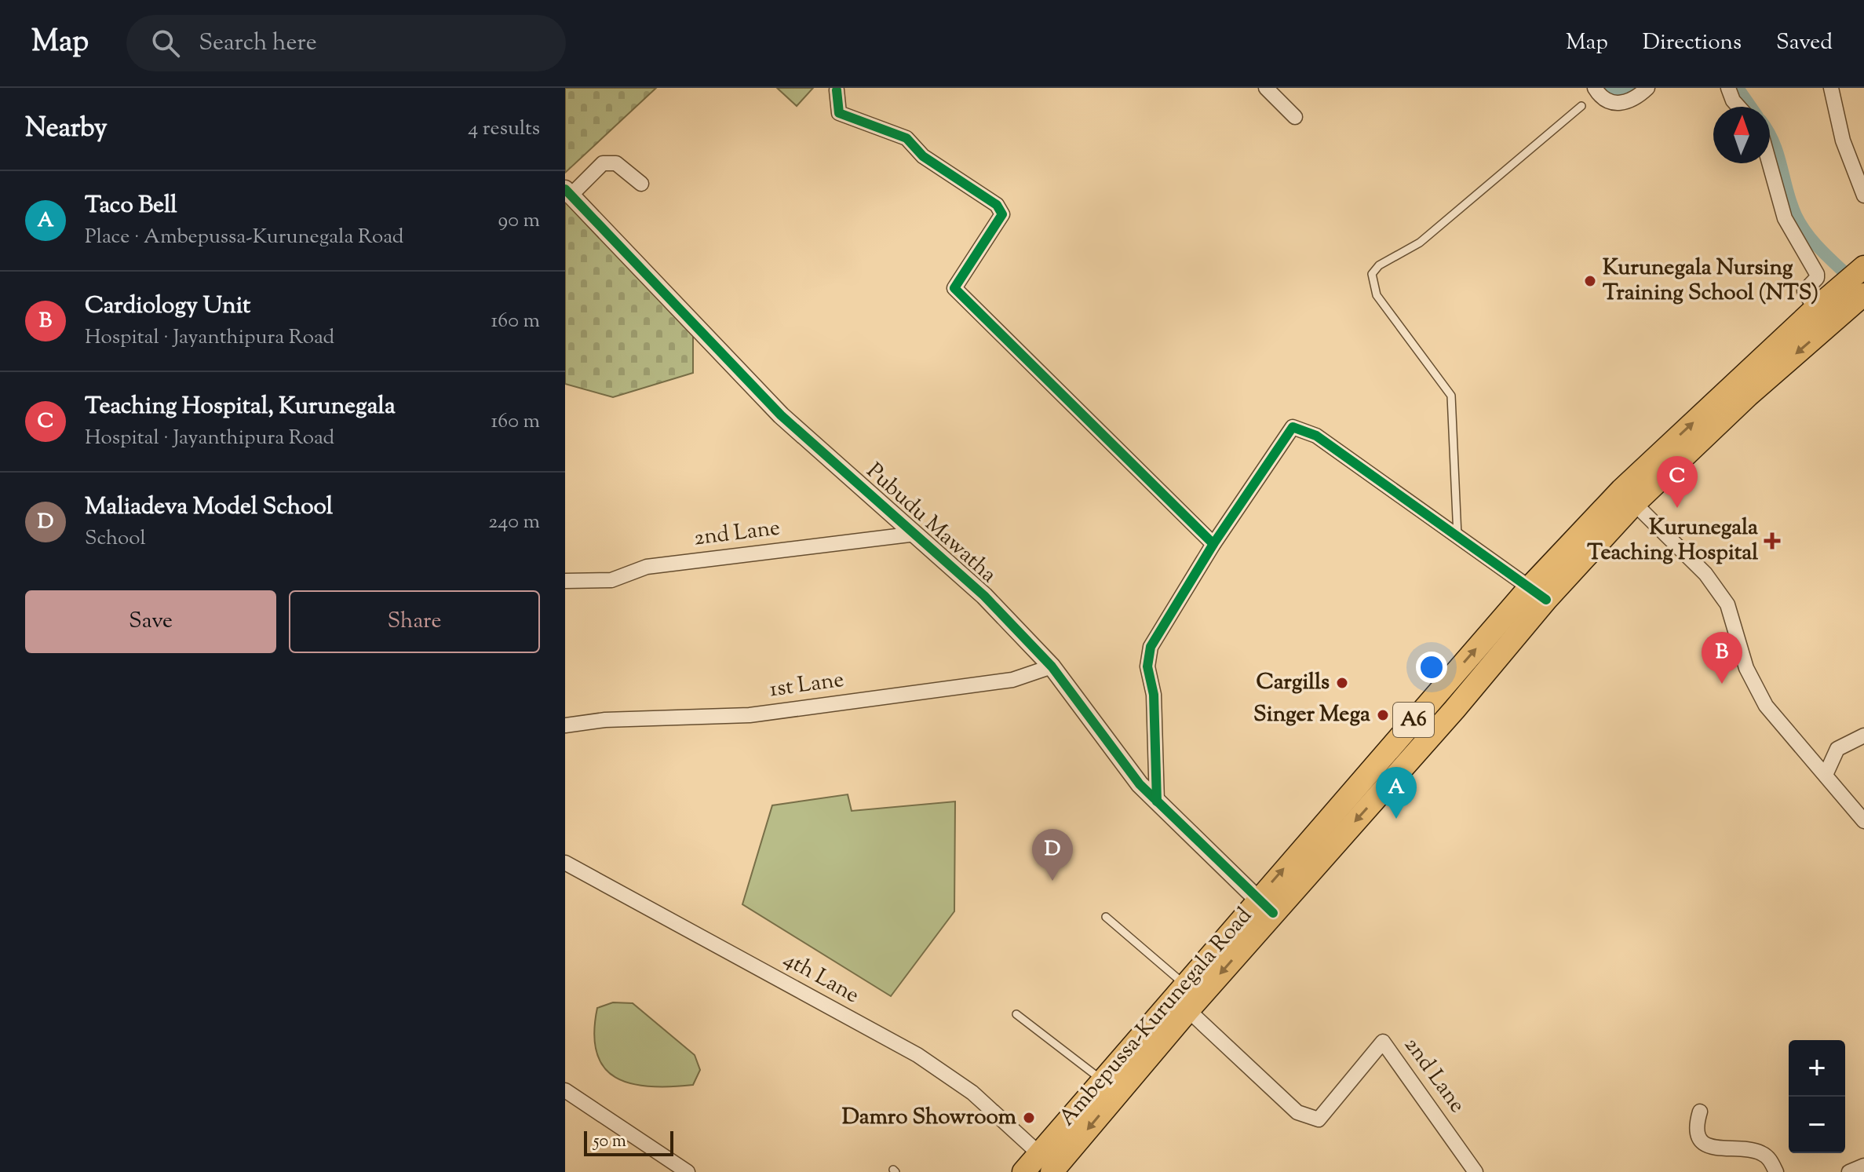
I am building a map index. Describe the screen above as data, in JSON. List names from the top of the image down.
{
  "streets": {
    "highway": ["A6", "Ambepussa-Kurunegala Road"],
    "street": [
      "Pubudu Mawatha",
      "2nd Lane",
      "1st Lane",
      "4th Lane"
    ]
  },
  "crossings": [
    ["Pubudu Mawatha", "2nd Lane"],
    ["Pubudu Mawatha", "1st Lane"],
    ["Pubudu Mawatha", "Ambepussa-Kurunegala Road"],
    ["2nd Lane", "Ambepussa-Kurunegala Road"],
    ["4th Lane", "Ambepussa-Kurunegala Road"]
  ],
  "places": {
    "other": [
      "Kurunegala Nursing Training School (NTS)",
      "Cargills",
      "Singer Mega",
      "Damro Showroom"
    ],
    "health": ["Kurunegala Teaching Hospital"]
  },
  "scale_bar": "50 m",
  "north": "top",
  "page": {
    "header": "Map",
    "search": "Search here",
    "nav": ["Map", "Directions", "Saved"],
    "heading": ["Nearby", "4 results"],
    "list": [
      {
        "mark": "A",
        "name": "Taco Bell",
        "note": "Place · Ambepussa-Kurunegala Road",
        "value": "90 m"
      },
      {
        "mark": "B",
        "name": "Cardiology Unit",
        "note": "Hospital · Jayanthipura Road",
        "value": "160 m"
      },
      {
        "mark": "C",
        "name": "Teaching Hospital, Kurunegala",
        "note": "Hospital · Jayanthipura Road",
        "value": "160 m"
      },
      {
        "mark": "D",
        "name": "Maliadeva Model School",
        "note": "School",
        "value": "240 m"
      }
    ],
    "pins": [
      "C",
      "B",
      "A",
      "D"
    ],
    "buttons": ["Save", "Share"],
    "map_buttons": ["+", "−"],
    "scale": "50 m"
  }
}
